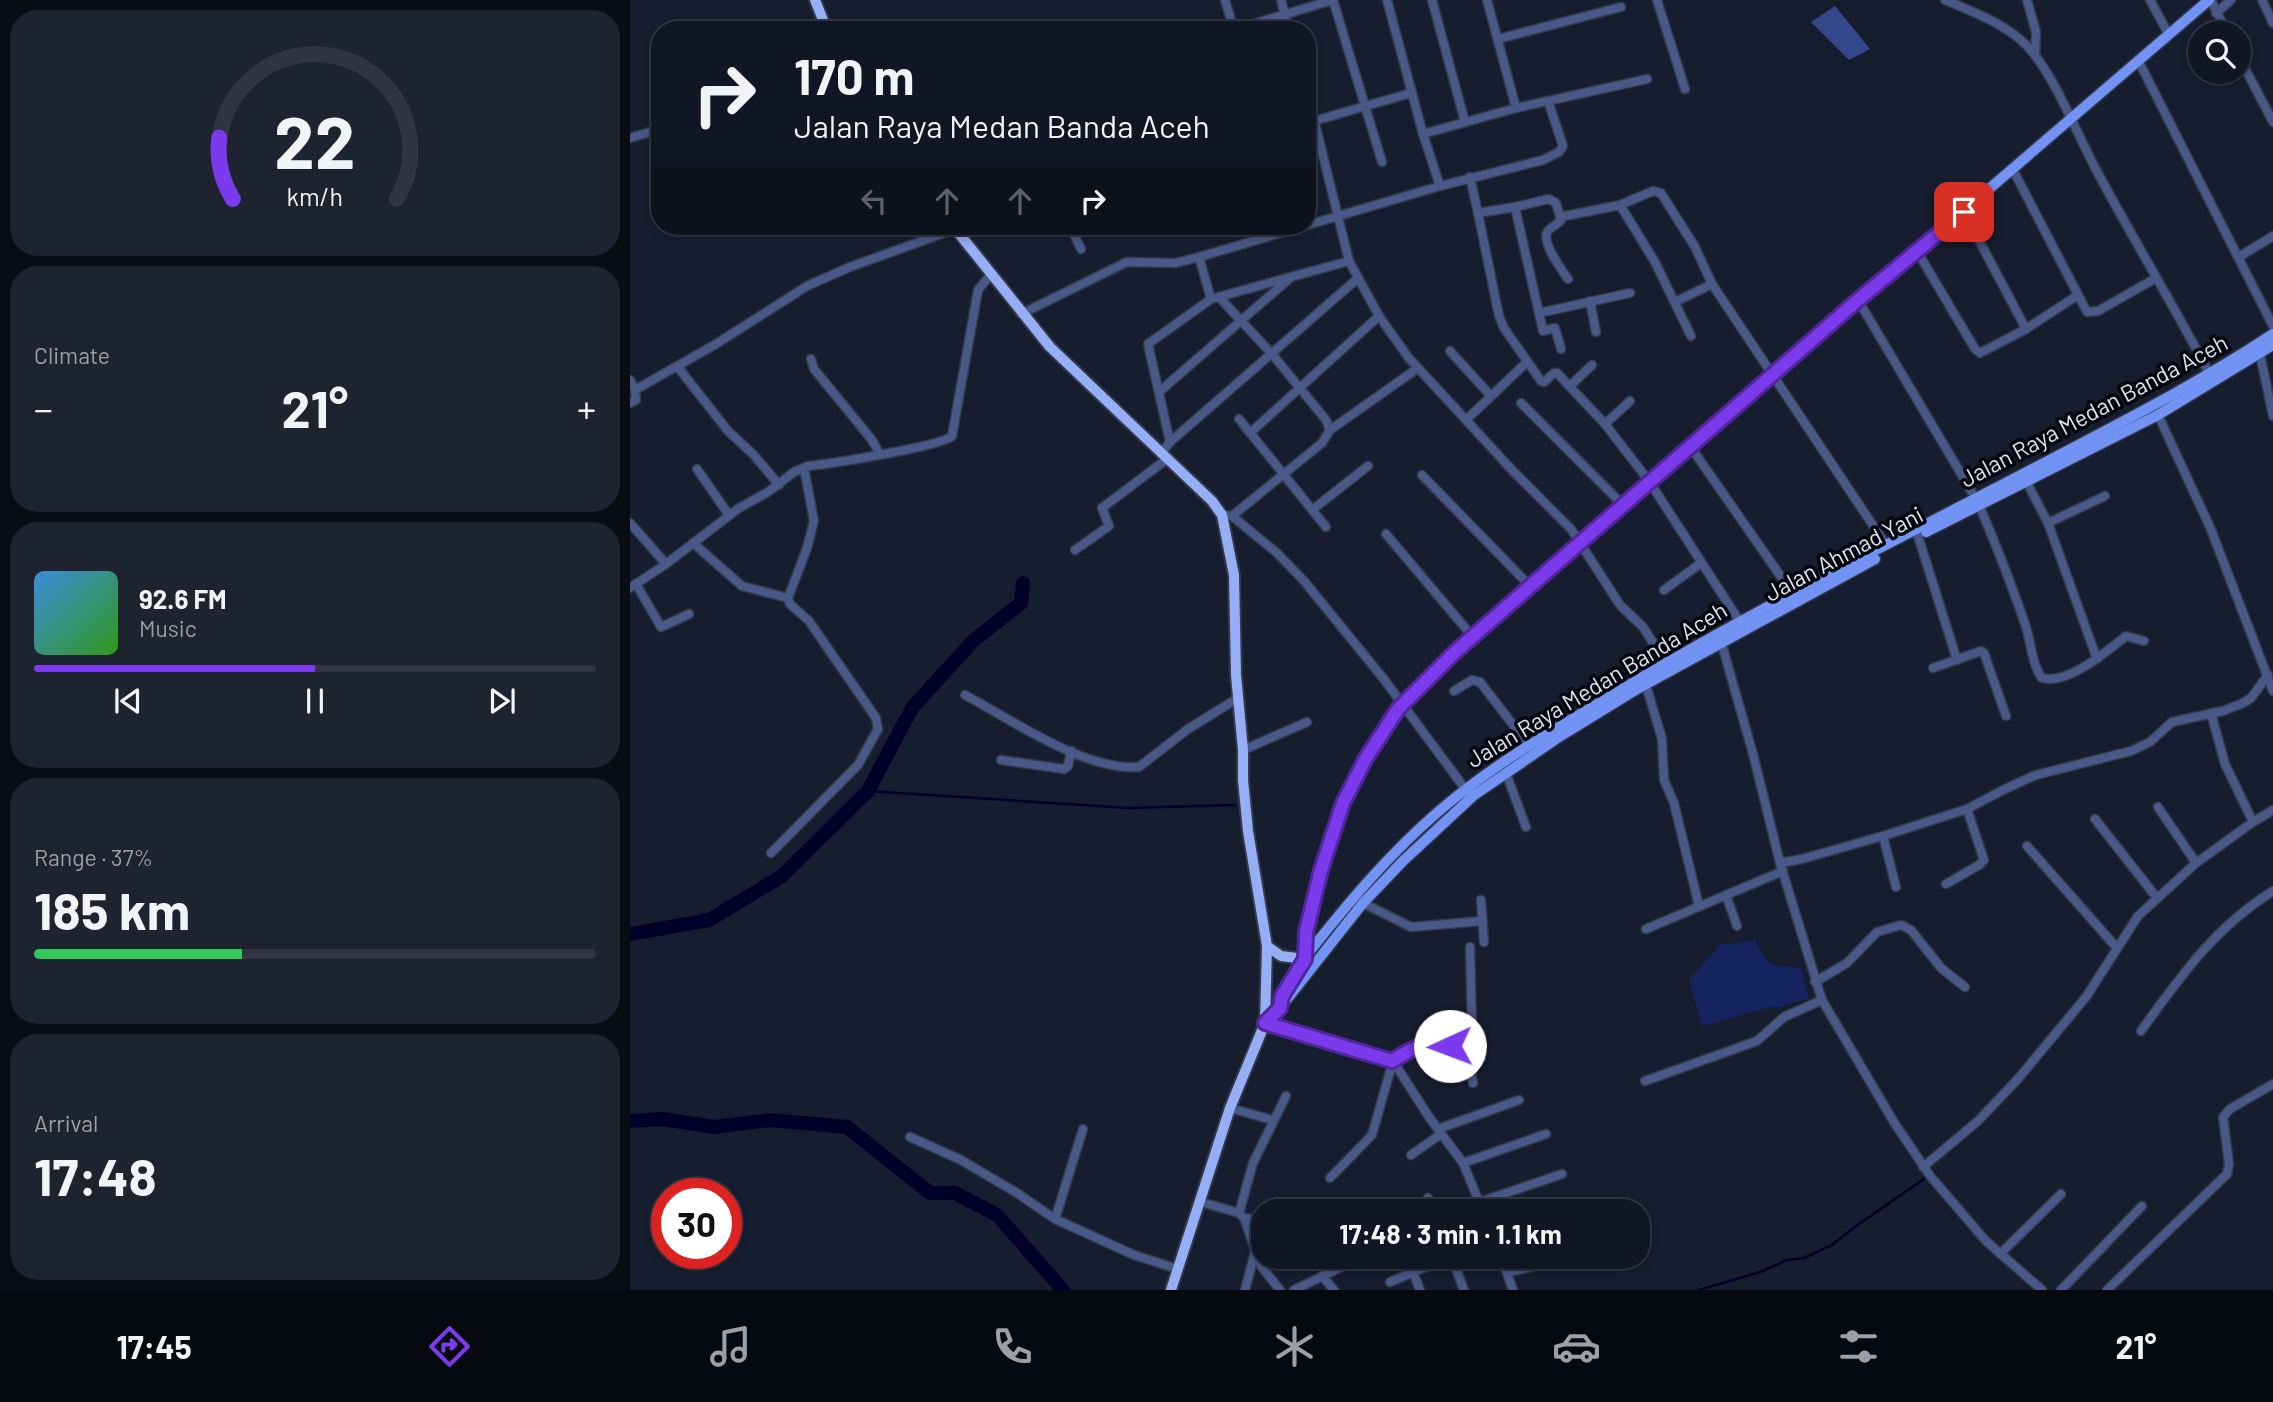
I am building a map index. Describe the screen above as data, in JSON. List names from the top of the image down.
{
  "streets": {
    "highway": ["Jalan Raya Medan Banda Aceh"],
    "main road": ["Jalan Ahmad Yani"]
  },
  "crossings": [
    ["Jalan Raya Medan Banda Aceh", "Jalan Ahmad Yani"]
  ],
  "page": {
    "turn": ["170 m", "Jalan Raya Medan Banda Aceh"],
    "tile": [
      "Climate",
      ["Range · 37%", "185 km"],
      ["Arrival", "17:48"]
    ],
    "heat": ["−", "21°", "+"],
    "song": ["92.6 FM", "Music"],
    "limit": "30",
    "trip": "17:48 · 3 min · 1.1 km",
    "tabs": ["17:45", "21°"],
    "gauge": ["22", "km/h"]
  }
}
